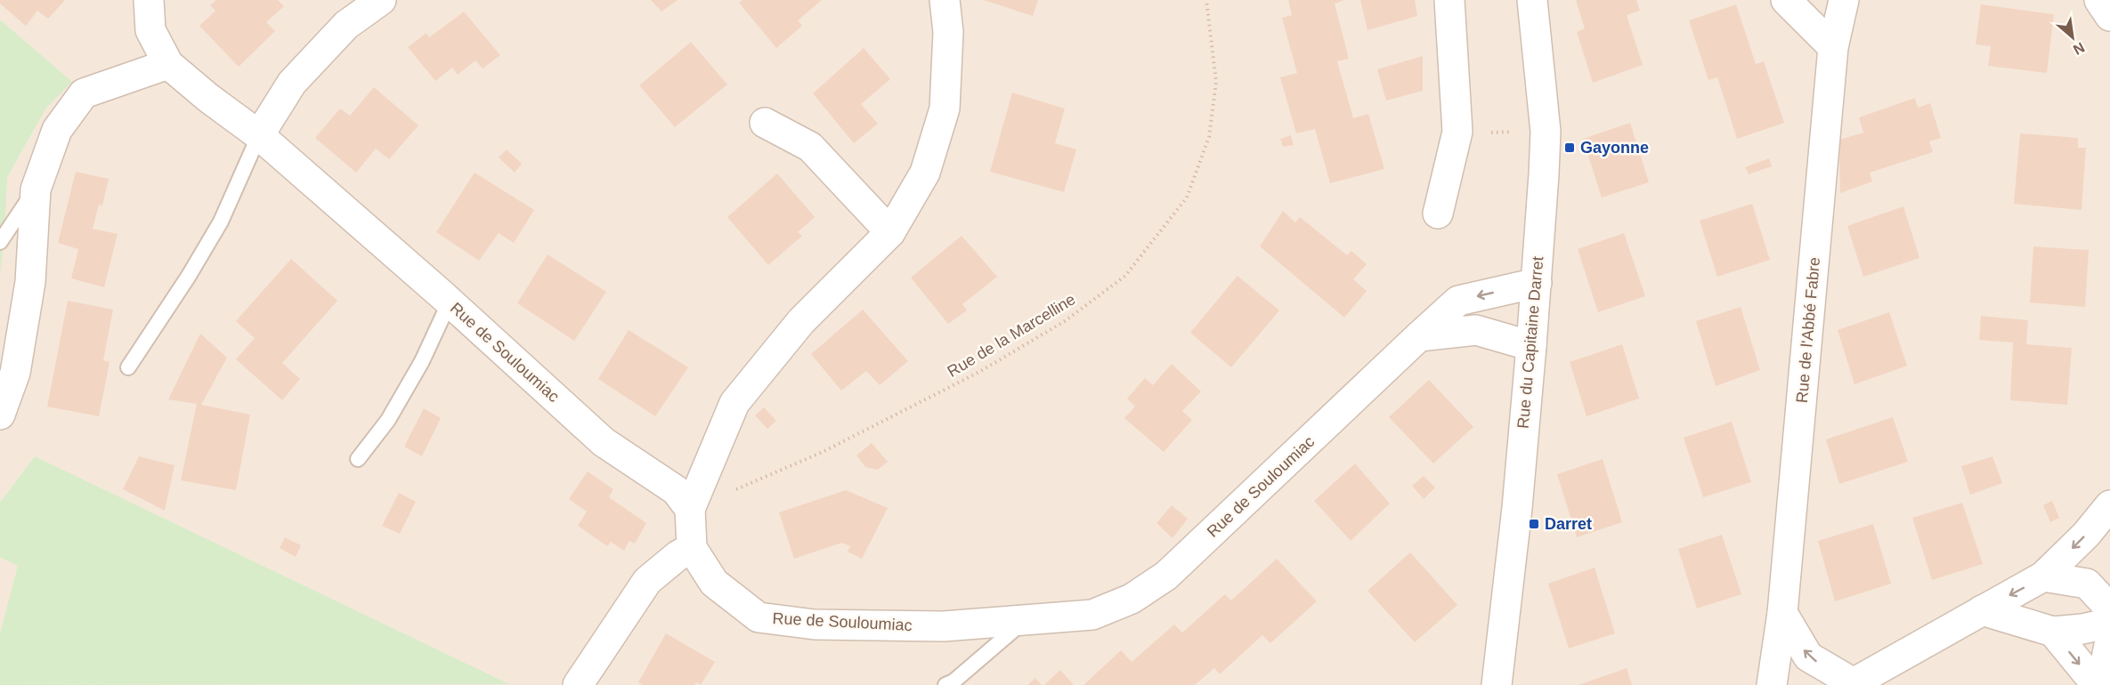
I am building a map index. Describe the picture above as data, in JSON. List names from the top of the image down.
{
  "streets": {
    "street": ["Rue de l'Abbé Fabre", "Rue du Capitaine Darret", "Rue de Souloumiac"],
    "path": ["Rue de la Marcelline"]
  },
  "crossings": [
    ["Rue de la Marcelline", "Rue de Souloumiac"],
    ["Rue du Capitaine Darret", "Rue de Souloumiac"]
  ],
  "places": {
    "transit": ["Gayonne", "Darret"]
  },
  "north": "bottom right"
}
